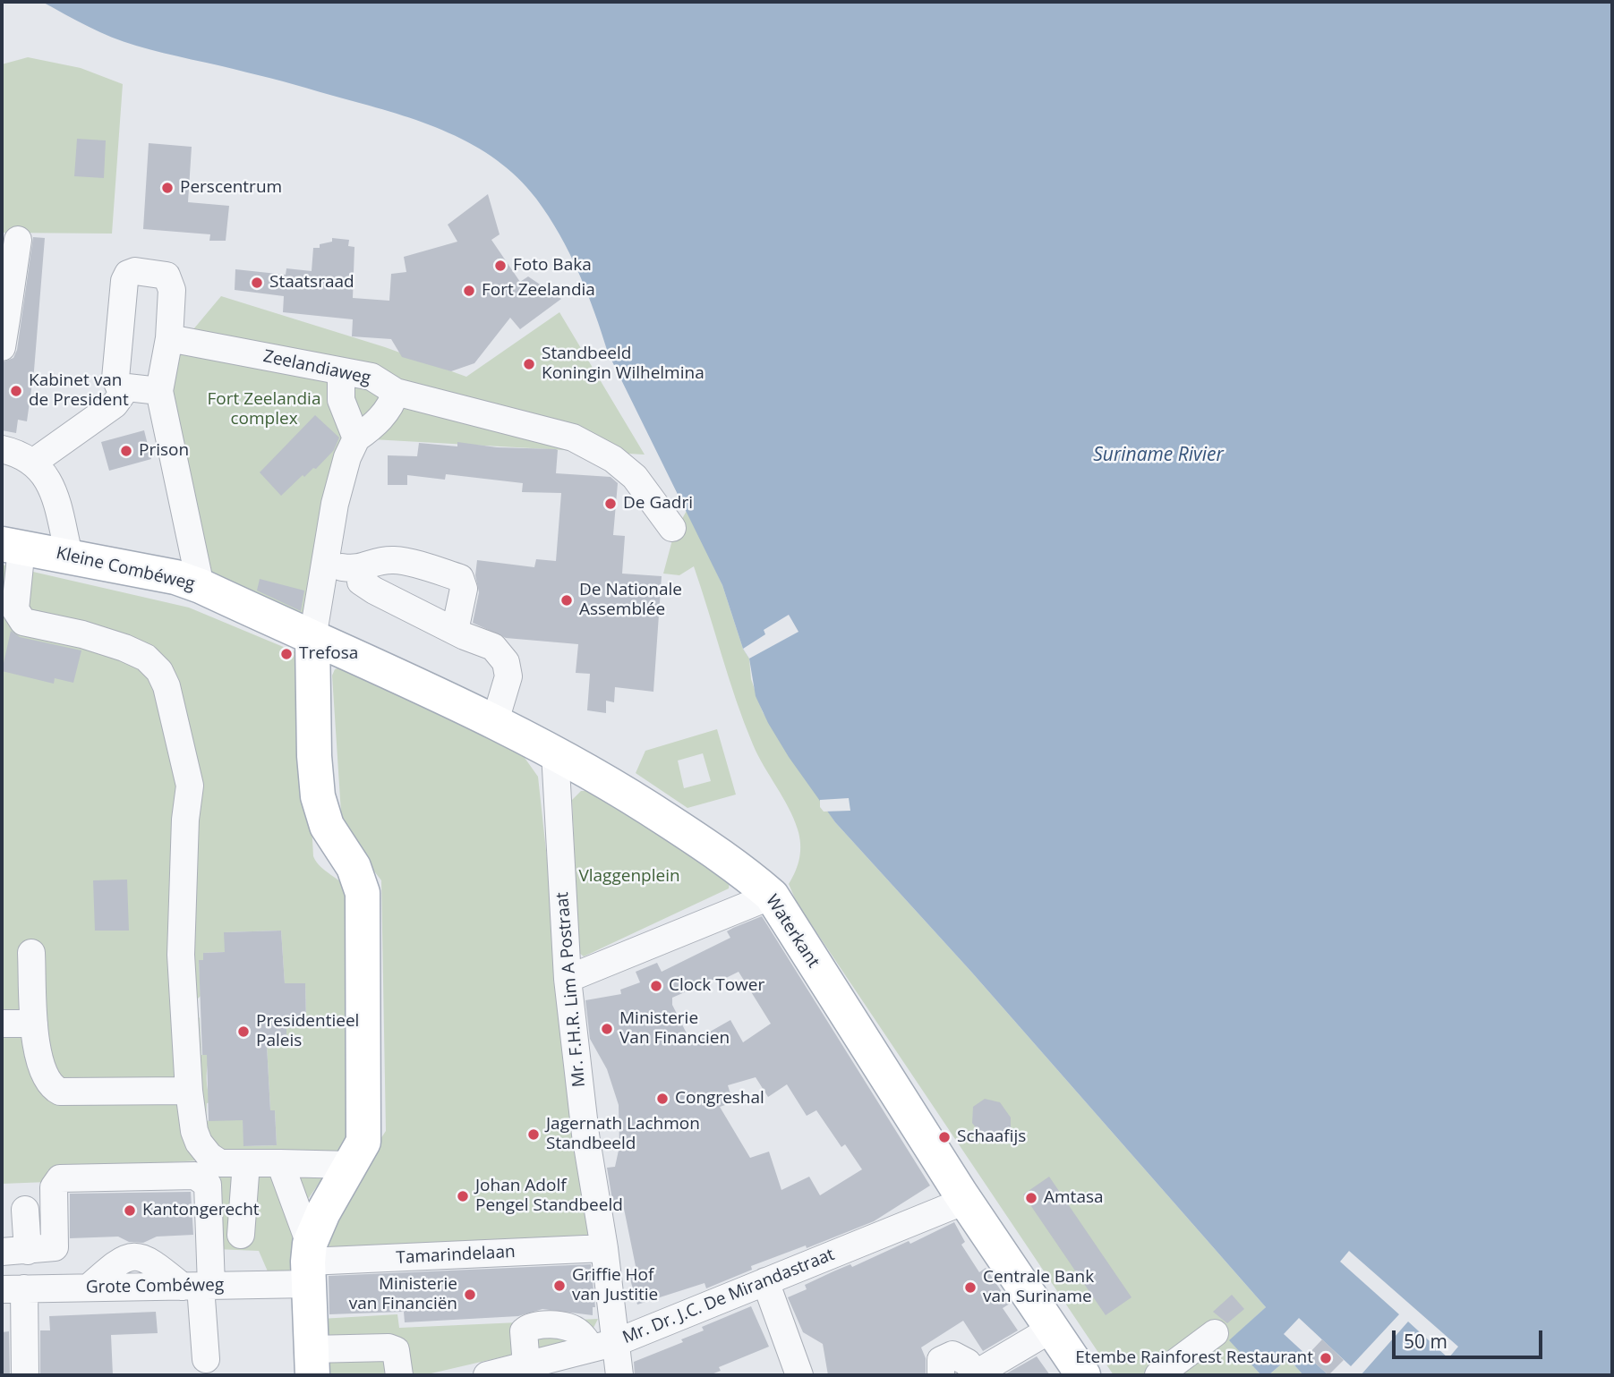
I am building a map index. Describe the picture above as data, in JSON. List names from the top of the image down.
{
  "streets": {
    "main road": ["Kleine Combéweg", "Waterkant"],
    "street": [
      "Zeelandiaweg",
      "Mr. F.H.R. Lim A Postraat",
      "Tamarindelaan",
      "Grote Combéweg",
      "Mr. Dr. J.C. De Mirandastraat"
    ]
  },
  "crossings": [
    ["Kleine Combéweg", "Waterkant"],
    ["Waterkant", "Mr. F.H.R. Lim A Postraat"],
    ["Waterkant", "Mr. Dr. J.C. De Mirandastraat"],
    ["Mr. F.H.R. Lim A Postraat", "Tamarindelaan"],
    ["Mr. F.H.R. Lim A Postraat", "Mr. Dr. J.C. De Mirandastraat"],
    ["Tamarindelaan", "Grote Combéweg"]
  ],
  "water": ["Suriname Rivier"],
  "parks": ["Fort Zeelandia complex", "Vlaggenplein"],
  "places": [
    "Perscentrum",
    "Foto Baka",
    "Staatsraad",
    "Fort Zeelandia",
    "Standbeeld Koningin Wilhelmina",
    "Kabinet van de President",
    "Prison",
    "De Gadri",
    "De Nationale Assemblée",
    "Trefosa",
    "Clock Tower",
    "Ministerie Van Financien",
    "Presidentieel Paleis",
    "Congreshal",
    "Jagernath Lachmon Standbeeld",
    "Schaafijs",
    "Johan Adolf Pengel Standbeeld",
    "Amtasa",
    "Kantongerecht",
    "Griffie Hof van Justitie",
    "Centrale Bank van Suriname",
    "Ministerie van Financiën",
    "Etembe Rainforest Restaurant"
  ],
  "scale_bar": "50 m"
}
